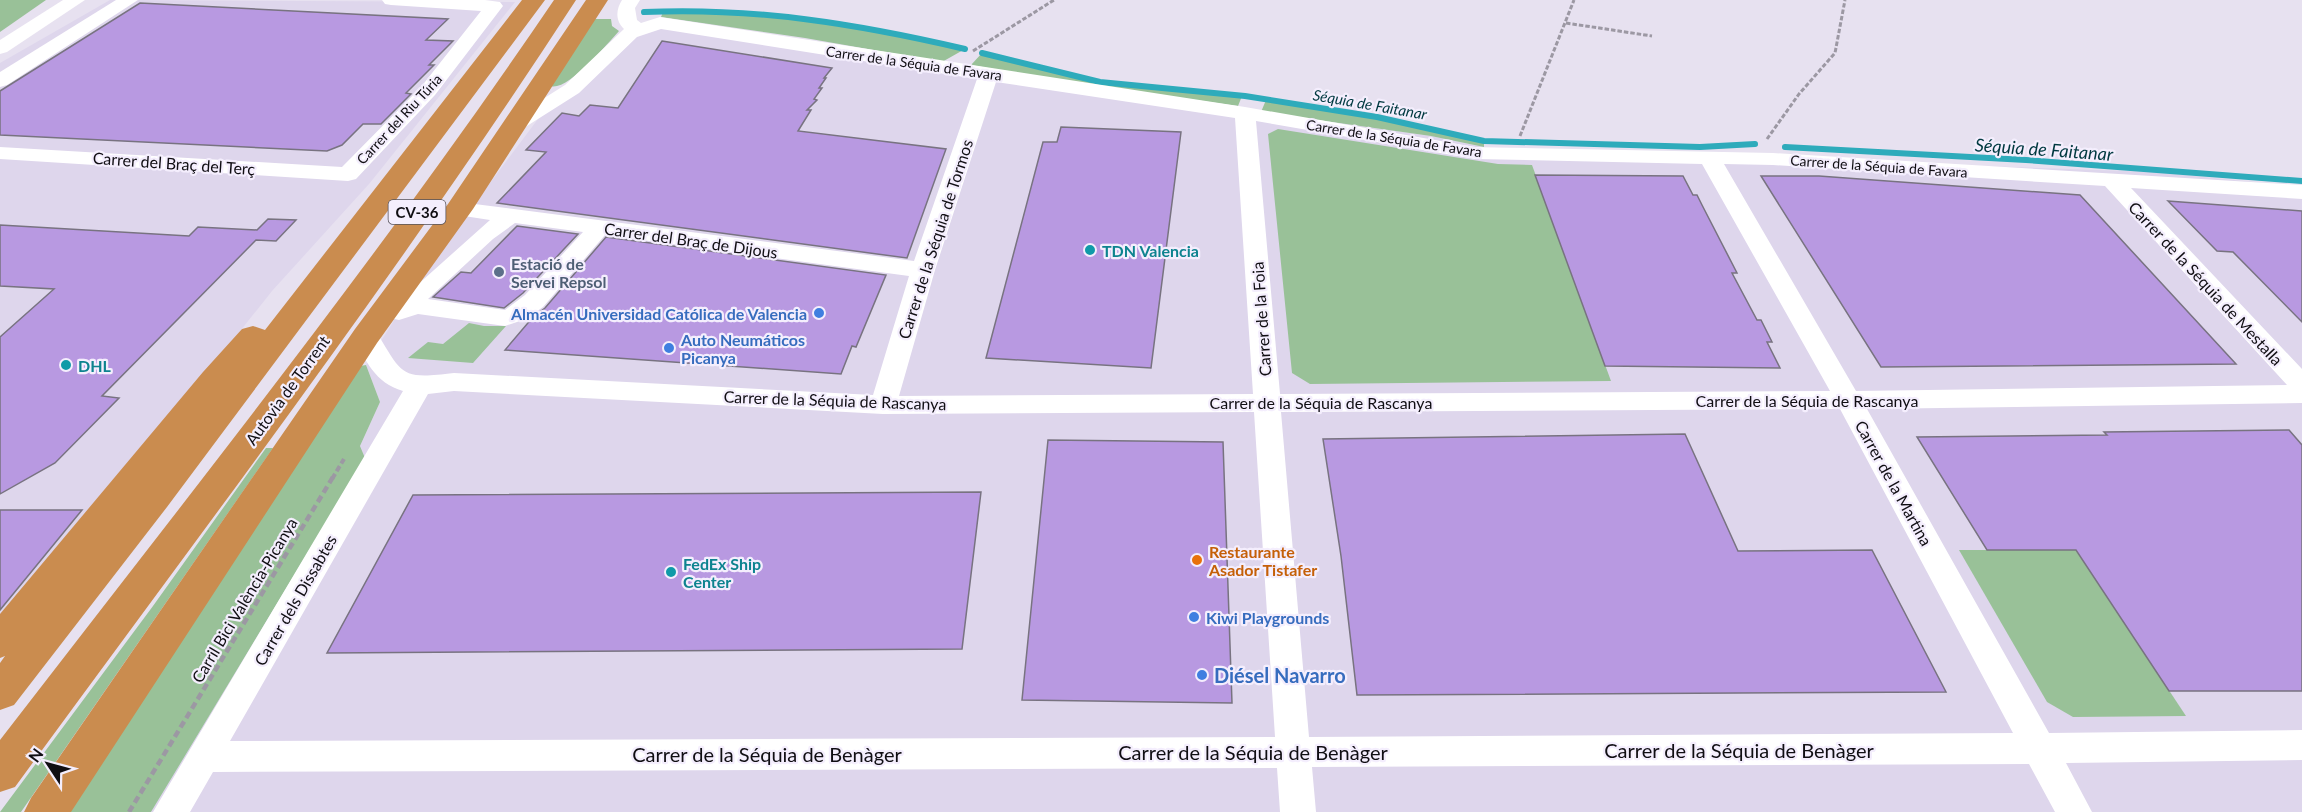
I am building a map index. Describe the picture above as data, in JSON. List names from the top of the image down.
{
  "streets": {
    "highway": ["CV-36", "Autovia de Torrent"],
    "street": [
      "Carrer de la Séquia de Favara",
      "Carrer del Riu Túria",
      "Carrer del Braç del Terç",
      "Carrer de la Séquia de Tormos",
      "Carrer del Braç de Dijous",
      "Carrer de la Séquia de Mestalla",
      "Carrer de la Foia",
      "Carrer de la Séquia de Rascanya",
      "Carrer de la Martina",
      "Carrer dels Dissabtes",
      "Carrer de la Séquia de Benàger"
    ],
    "path": ["Carril Bici València-Picanya"]
  },
  "crossings": [
    ["Carrer de la Séquia de Favara", "Carrer de la Séquia de Tormos"],
    ["Carrer de la Séquia de Favara", "Carrer de la Séquia de Mestalla"],
    ["Carrer de la Séquia de Favara", "Carrer de la Foia"],
    ["Carrer de la Séquia de Favara", "Carrer de la Martina"],
    ["Carrer del Riu Túria", "Carrer del Braç del Terç"],
    ["Carrer de la Séquia de Tormos", "Carrer del Braç de Dijous"],
    ["Carrer de la Séquia de Tormos", "Carrer de la Séquia de Rascanya"],
    ["Carrer de la Foia", "Carrer de la Séquia de Rascanya"],
    ["Carrer de la Foia", "Carrer de la Séquia de Benàger"],
    ["Carrer de la Séquia de Rascanya", "Carrer de la Martina"],
    ["Carrer de la Séquia de Rascanya", "Carrer dels Dissabtes"],
    ["Carrer de la Martina", "Carrer de la Séquia de Benàger"],
    ["Carrer dels Dissabtes", "Carrer de la Séquia de Benàger"]
  ],
  "water": ["Séquia de Faitanar"],
  "places": [
    "TDN Valencia",
    "Estació de Servei Repsol",
    "Almacén Universidad Católica de Valencia",
    "Auto Neumáticos Picanya",
    "DHL",
    "Restaurante Asador Tistafer",
    "FedEx Ship Center",
    "Kiwi Playgrounds",
    "Diésel Navarro"
  ],
  "north": "top left"
}
